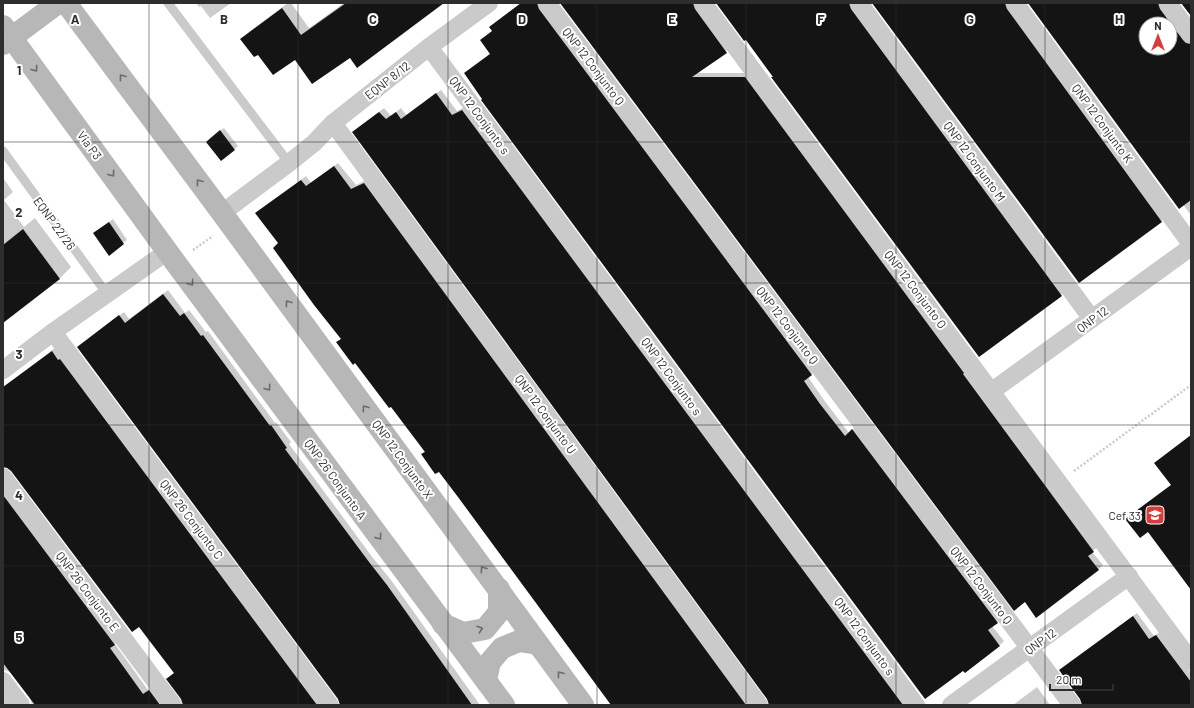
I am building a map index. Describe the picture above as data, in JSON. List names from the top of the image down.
{
  "streets": {
    "street": [
      "QNP 12 Conjunto Q",
      "EQNP 8/12",
      "QNP 12 Conjunto s",
      "QNP 12 Conjunto K",
      "Via P3",
      "QNP 12 Conjunto M",
      "QNP 12 Conjunto O",
      "QNP 12",
      "QNP 12 Conjunto U",
      "QNP 12 Conjunto X",
      "QNP 26 Conjunto A",
      "QNP 26 Conjunto C",
      "QNP 26 Conjunto E"
    ],
    "lane": ["EQNP 22/26"]
  },
  "crossings": [
    ["QNP 12 Conjunto Q", "QNP 12"],
    ["EQNP 8/12", "QNP 12 Conjunto s"],
    ["EQNP 8/12", "QNP 12 Conjunto U"],
    ["EQNP 8/12", "QNP 12 Conjunto X"],
    ["Via P3", "QNP 26 Conjunto A"],
    ["QNP 12 Conjunto M", "QNP 12"],
    ["QNP 12 Conjunto O", "QNP 12"]
  ],
  "one_way": ["QNP 12 Conjunto X", "QNP 26 Conjunto A"],
  "places": {
    "school or university": ["Cef 33"]
  },
  "scale_bar": "20 m",
  "north": "top",
  "grid": {
    "columns": [
      "A",
      "B",
      "C",
      "D",
      "E",
      "F",
      "G",
      "H"
    ],
    "rows": [
      "1",
      "2",
      "3",
      "4",
      "5"
    ]
  }
}
